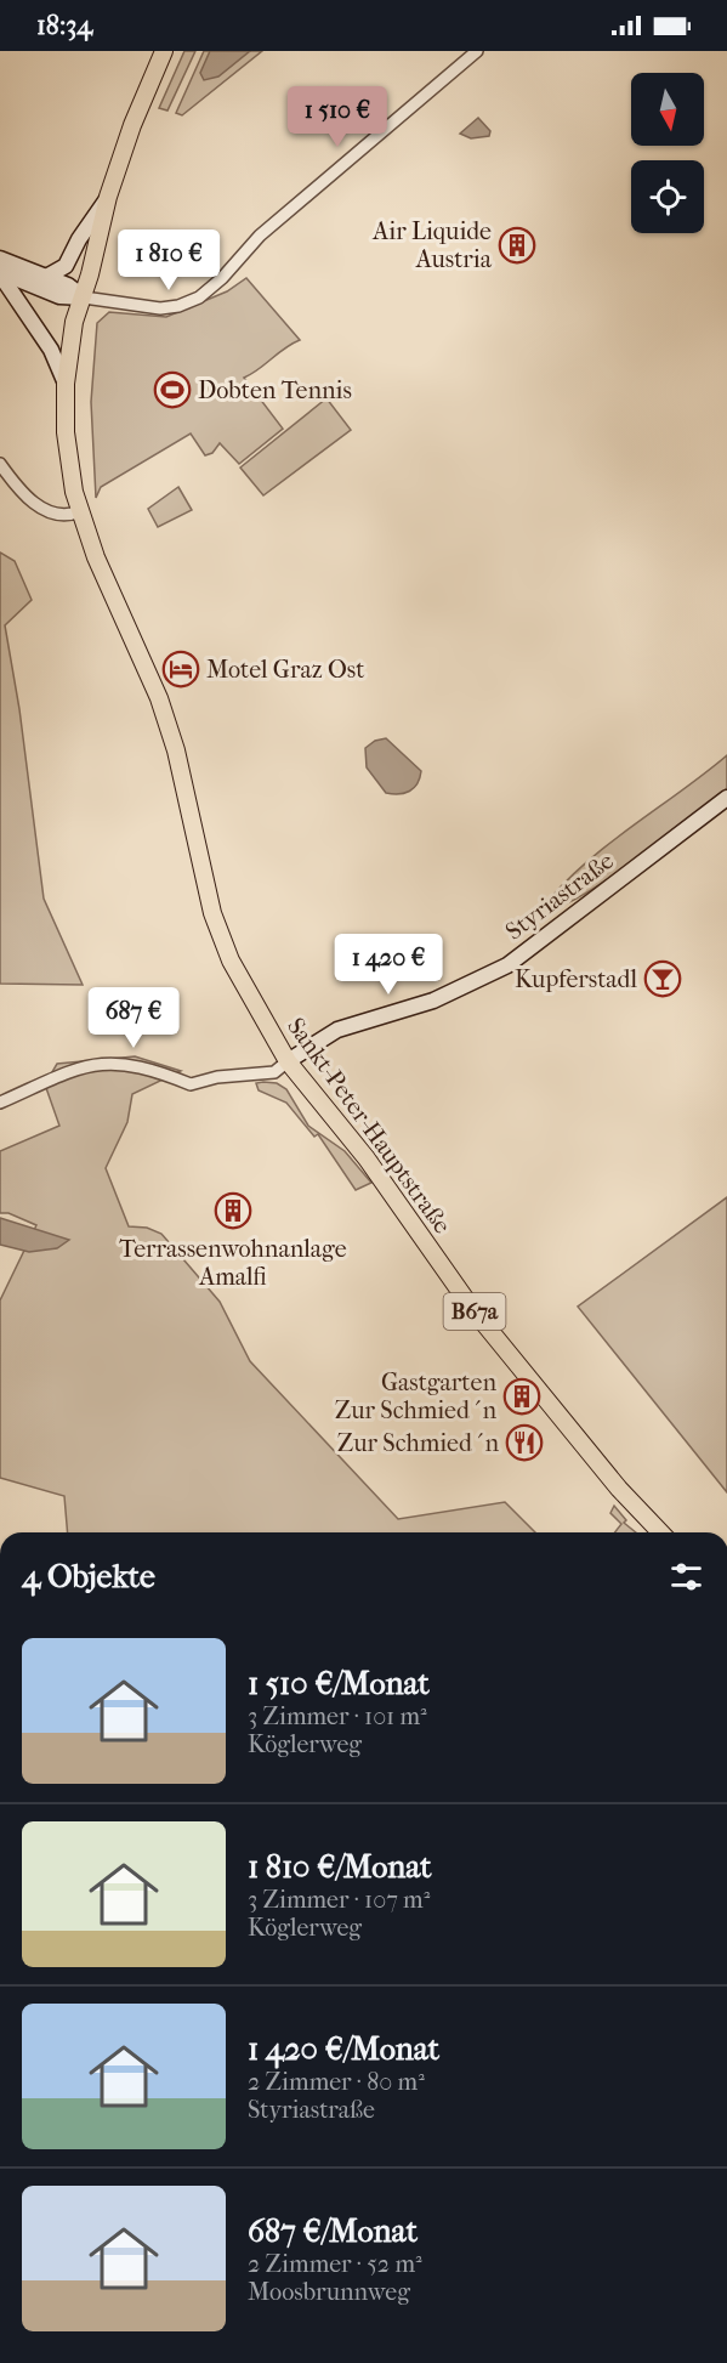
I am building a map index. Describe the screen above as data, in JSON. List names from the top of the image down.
{
  "streets": {
    "main road": ["Sankt-Peter-Hauptstraße", "B67a"],
    "street": ["Styriastraße"]
  },
  "crossings": [
    ["Styriastraße", "Sankt-Peter-Hauptstraße"],
    ["Sankt-Peter-Hauptstraße", "B67a"]
  ],
  "places": {
    "building": ["Air Liquide Austria", "Terrassenwohnanlage Amalfi", "Gastgarten Zur Schmied´n"],
    "sports": ["Dobten Tennis"],
    "hotel": ["Motel Graz Ost"],
    "bar": ["Kupferstadl"],
    "restaurant": ["Zur Schmied´n"]
  },
  "north": "bottom",
  "page": {
    "status": "18:34",
    "price": [
      "1 510 €",
      "1 810 €",
      "1 420 €",
      "687 €"
    ],
    "heading": "4 Objekte",
    "list": [
      {
        "name": "1 510 €/Monat",
        "note": "3 Zimmer · 101 m² · Köglerweg"
      },
      {
        "name": "1 810 €/Monat",
        "note": "3 Zimmer · 107 m² · Köglerweg"
      },
      {
        "name": "1 420 €/Monat",
        "note": "2 Zimmer · 80 m² · Styriastraße"
      },
      {
        "name": "687 €/Monat",
        "note": "2 Zimmer · 52 m² · Moosbrunnweg"
      }
    ]
  }
}
